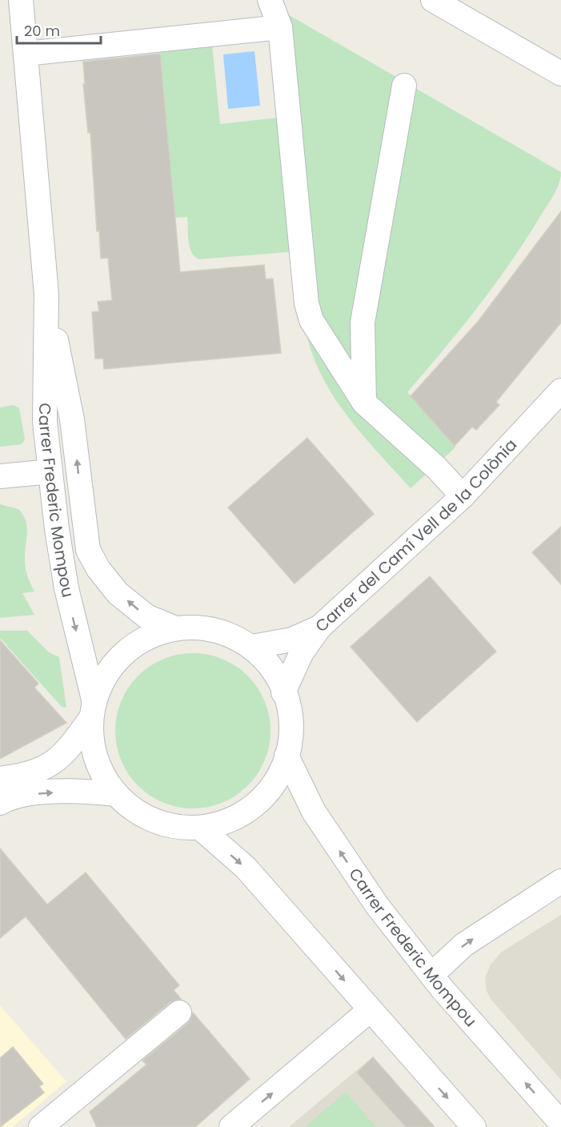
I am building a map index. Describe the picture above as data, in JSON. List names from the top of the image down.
{
  "streets": {
    "street": ["Carrer Frederic Mompou", "Carrer del Camí Vell de la Colònia"]
  },
  "scale_bar": "20 m"
}
